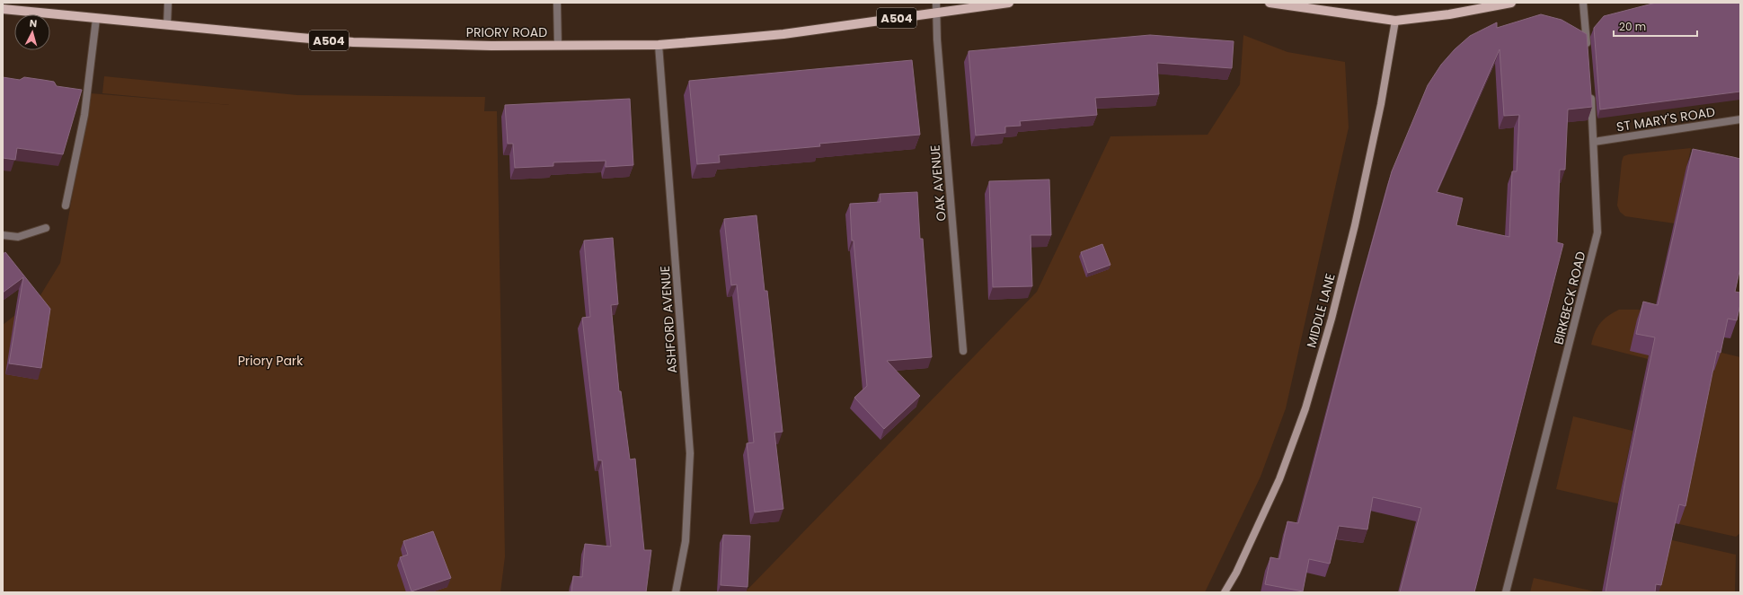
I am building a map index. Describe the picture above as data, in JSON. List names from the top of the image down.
{
  "streets": {
    "main road": ["A504", "PRIORY ROAD"],
    "street": [
      "ST MARY'S ROAD",
      "OAK AVENUE",
      "BIRKBECK ROAD",
      "MIDDLE LANE",
      "ASHFORD AVENUE"
    ]
  },
  "crossings": [
    ["PRIORY ROAD", "OAK AVENUE"],
    ["PRIORY ROAD", "ASHFORD AVENUE"],
    ["ST MARY'S ROAD", "BIRKBECK ROAD"]
  ],
  "parks": ["Priory Park"],
  "scale_bar": "20 m",
  "north": "top"
}
